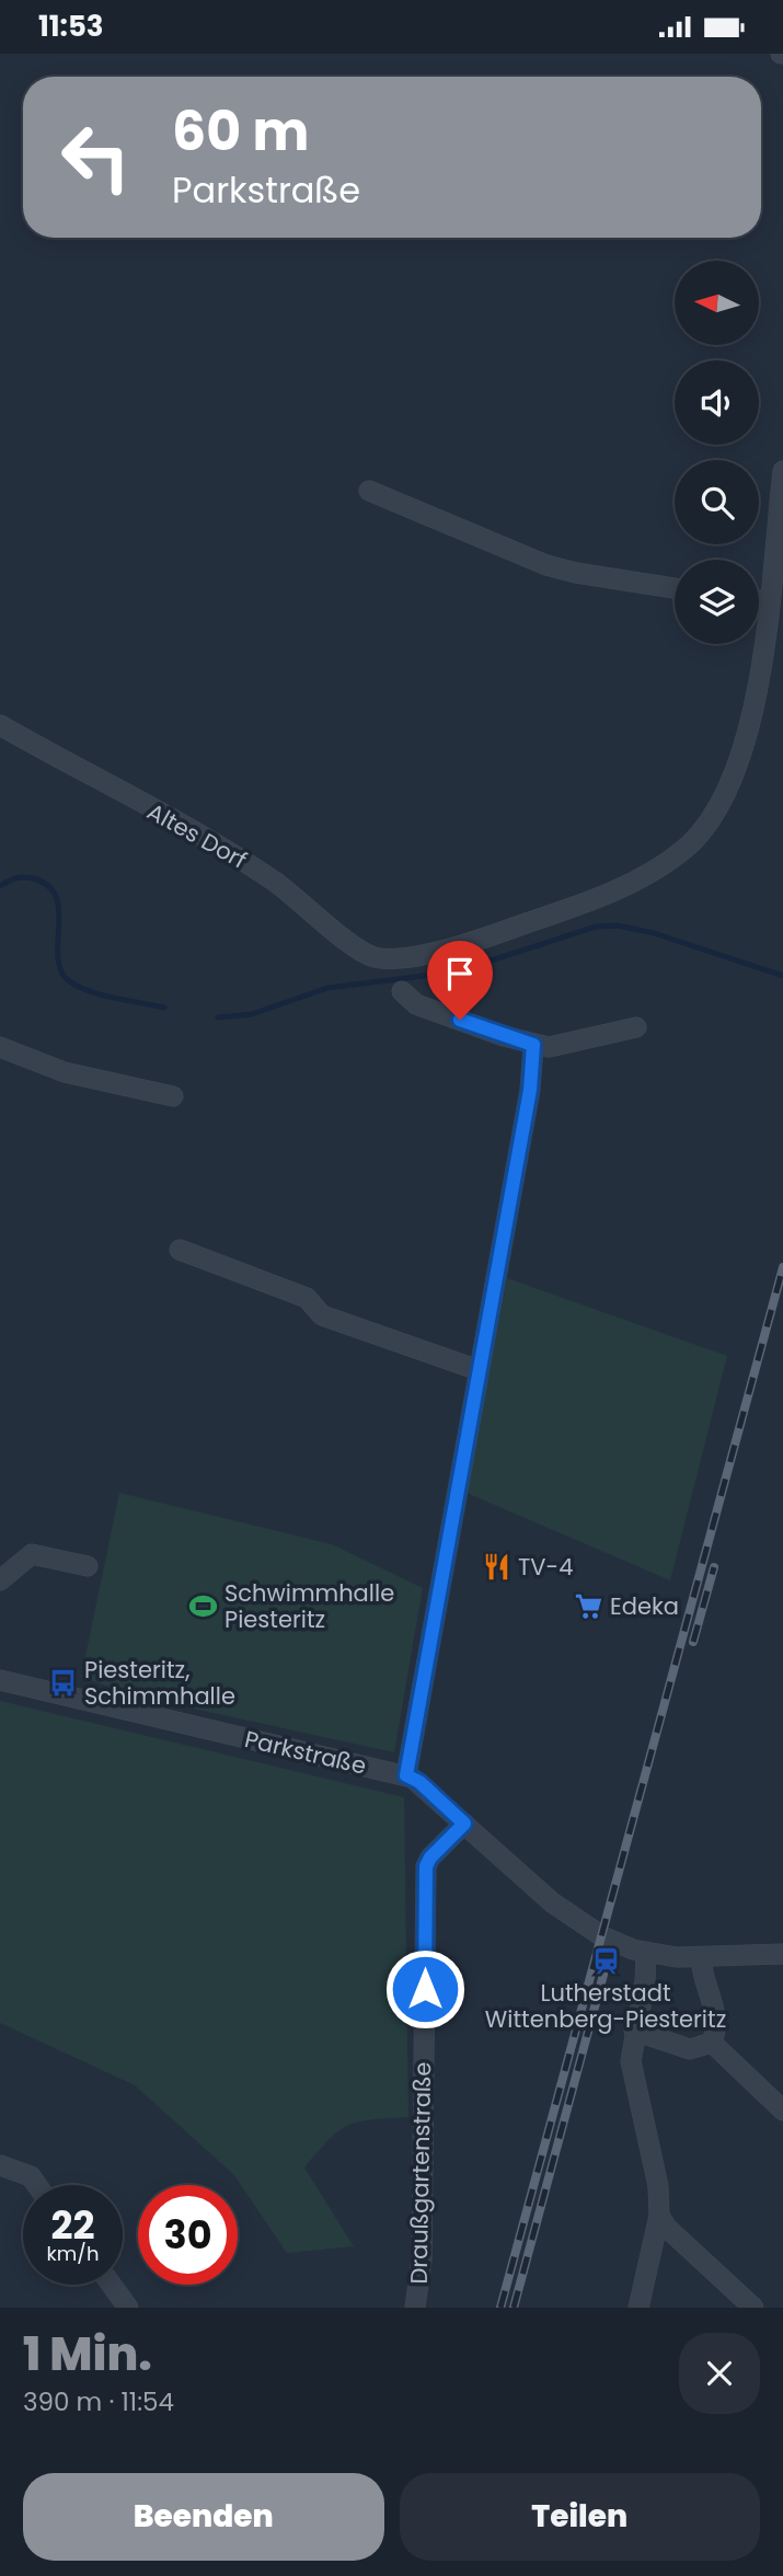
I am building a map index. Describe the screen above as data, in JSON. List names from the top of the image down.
{
  "streets": {
    "street": ["Altes Dorf", "Parkstraße", "Draußgartenstraße"]
  },
  "crossings": [
    ["Parkstraße", "Draußgartenstraße"]
  ],
  "places": {
    "restaurant": ["TV-4"],
    "sports": ["Schwimmhalle Piesteritz"],
    "supermarket": ["Edeka"],
    "bus stop": ["Piesteritz, Schimmhalle"],
    "station": ["Lutherstadt Wittenberg-Piesteritz"]
  },
  "north": "left",
  "page": {
    "status": "11:53",
    "turn": ["60 m", "Parkstraße"],
    "speed": "22 km/h",
    "limit": "30",
    "heading": ["1 Min.", "390 m · 11:54"],
    "buttons": ["Beenden", "Teilen"]
  }
}
